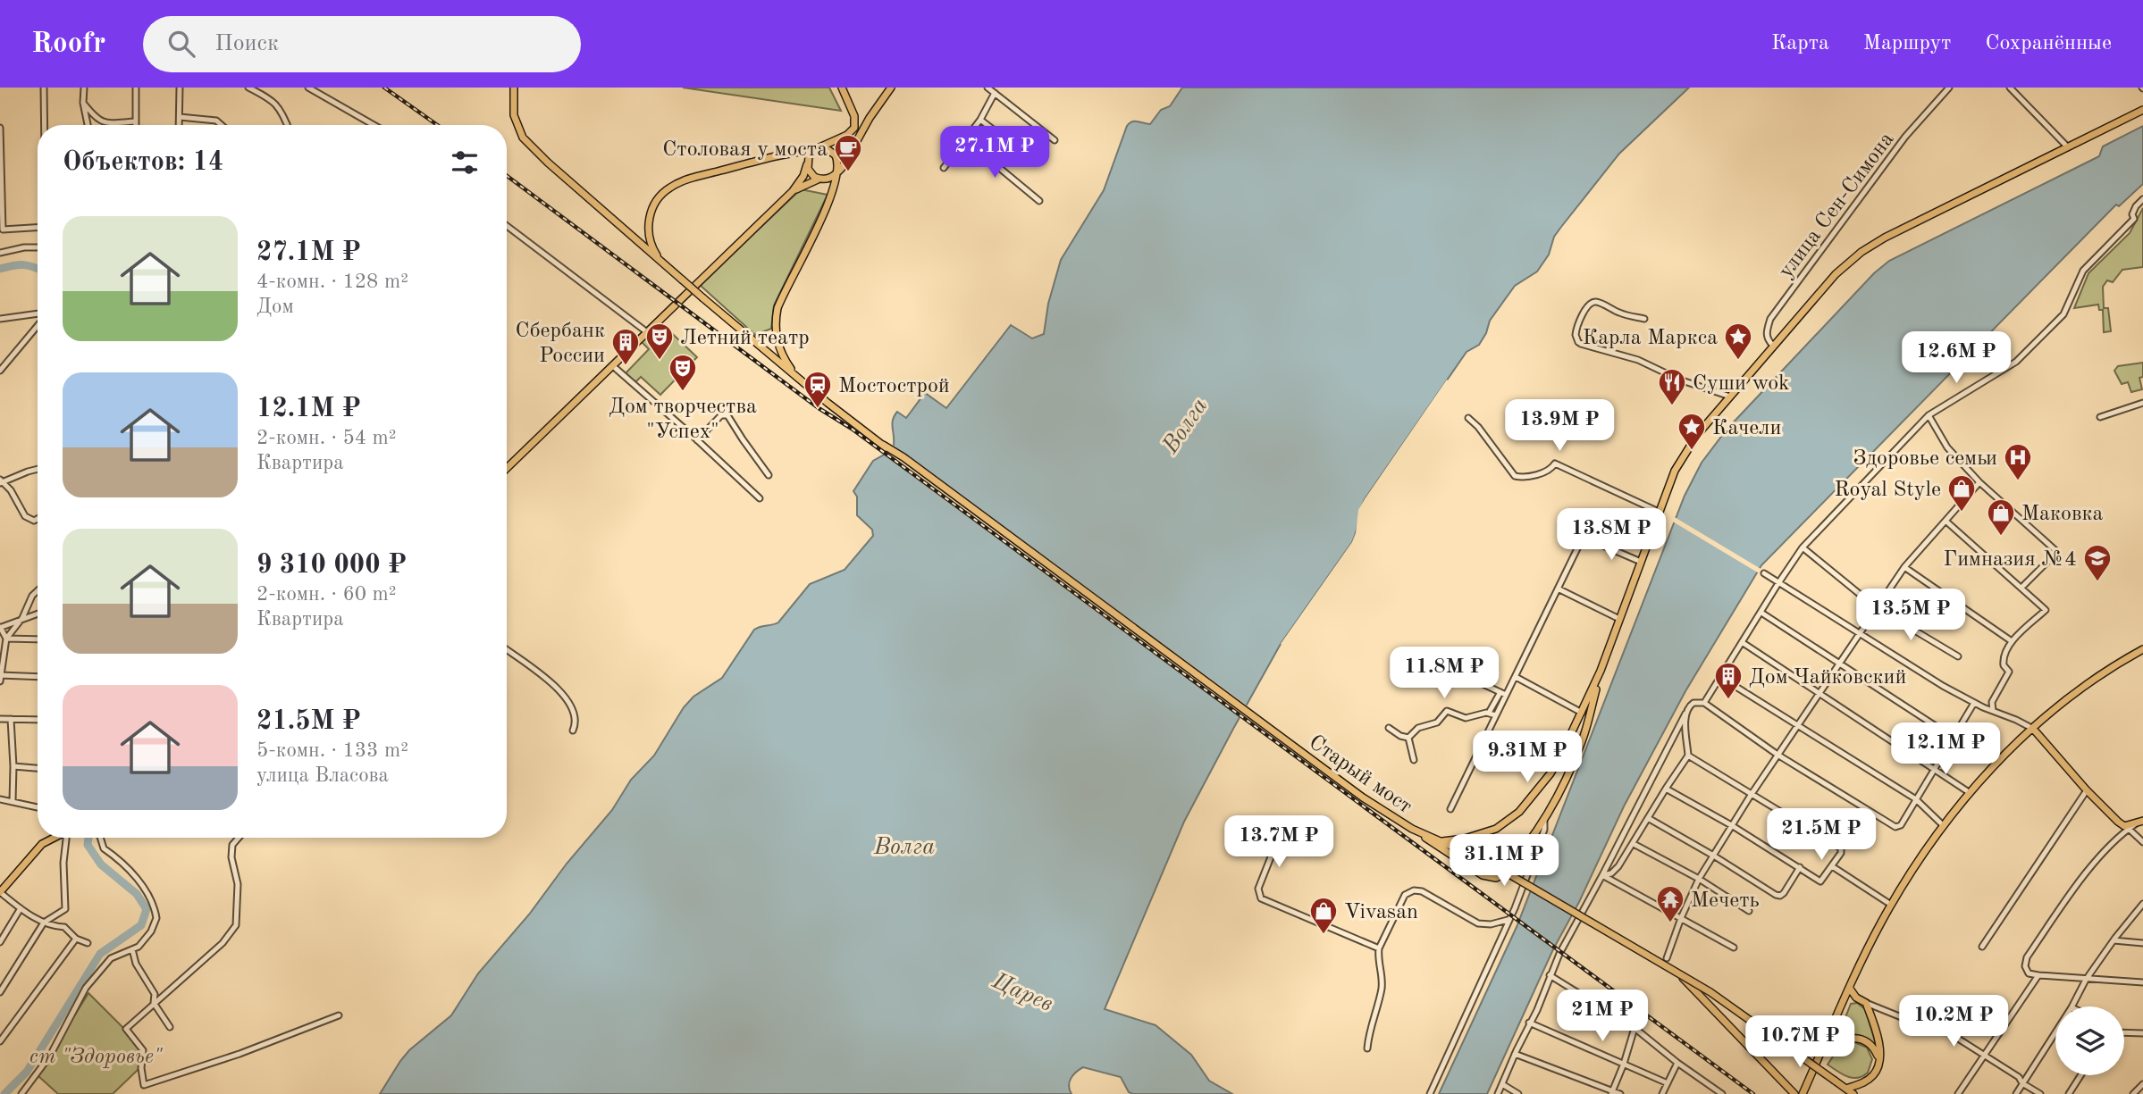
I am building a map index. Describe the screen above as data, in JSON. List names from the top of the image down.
{
  "streets": {
    "main road": ["Старый мост"],
    "street": ["улица Сен-Симона"]
  },
  "water": ["Волга", "Царев"],
  "parks": ["ст \"Здоровье\""],
  "places": {
    "cafe": ["Столовая у моста"],
    "theatre": ["Летний театр", "Дом творчества \"Успех\""],
    "place": ["Карла Маркса", "Качели"],
    "building": ["Сбербанк России", "Дом Чайковский"],
    "restaurant": ["Суши wok"],
    "station": ["Мостострой"],
    "hospital": ["Здоровье семьи"],
    "shop": ["Royal Style", "Маковка", "Vivasan"],
    "school or university": ["Гимназия №4"],
    "temple": ["Мечеть"]
  },
  "page": {
    "header": "Roofr",
    "search": "Поиск",
    "nav": ["Карта", "Маршрут", "Сохранённые"],
    "heading": "Объектов: 14",
    "price": [
      "27.1M ₽",
      "12.6M ₽",
      "13.9M ₽",
      "13.8M ₽",
      "13.5M ₽",
      "11.8M ₽",
      "12.1M ₽",
      "9.31M ₽",
      "21.5M ₽",
      "13.7M ₽",
      "31.1M ₽",
      "21M ₽",
      "10.2M ₽",
      "10.7M ₽"
    ],
    "list": [
      {
        "name": "27.1M ₽",
        "note": "4-комн. · 128 m² · Дом"
      },
      {
        "name": "12.1M ₽",
        "note": "2-комн. · 54 m² · Квартира"
      },
      {
        "name": "9 310 000 ₽",
        "note": "2-комн. · 60 m² · Квартира"
      },
      {
        "name": "21.5M ₽",
        "note": "5-комн. · 133 m² · улица Власова"
      }
    ]
  }
}
